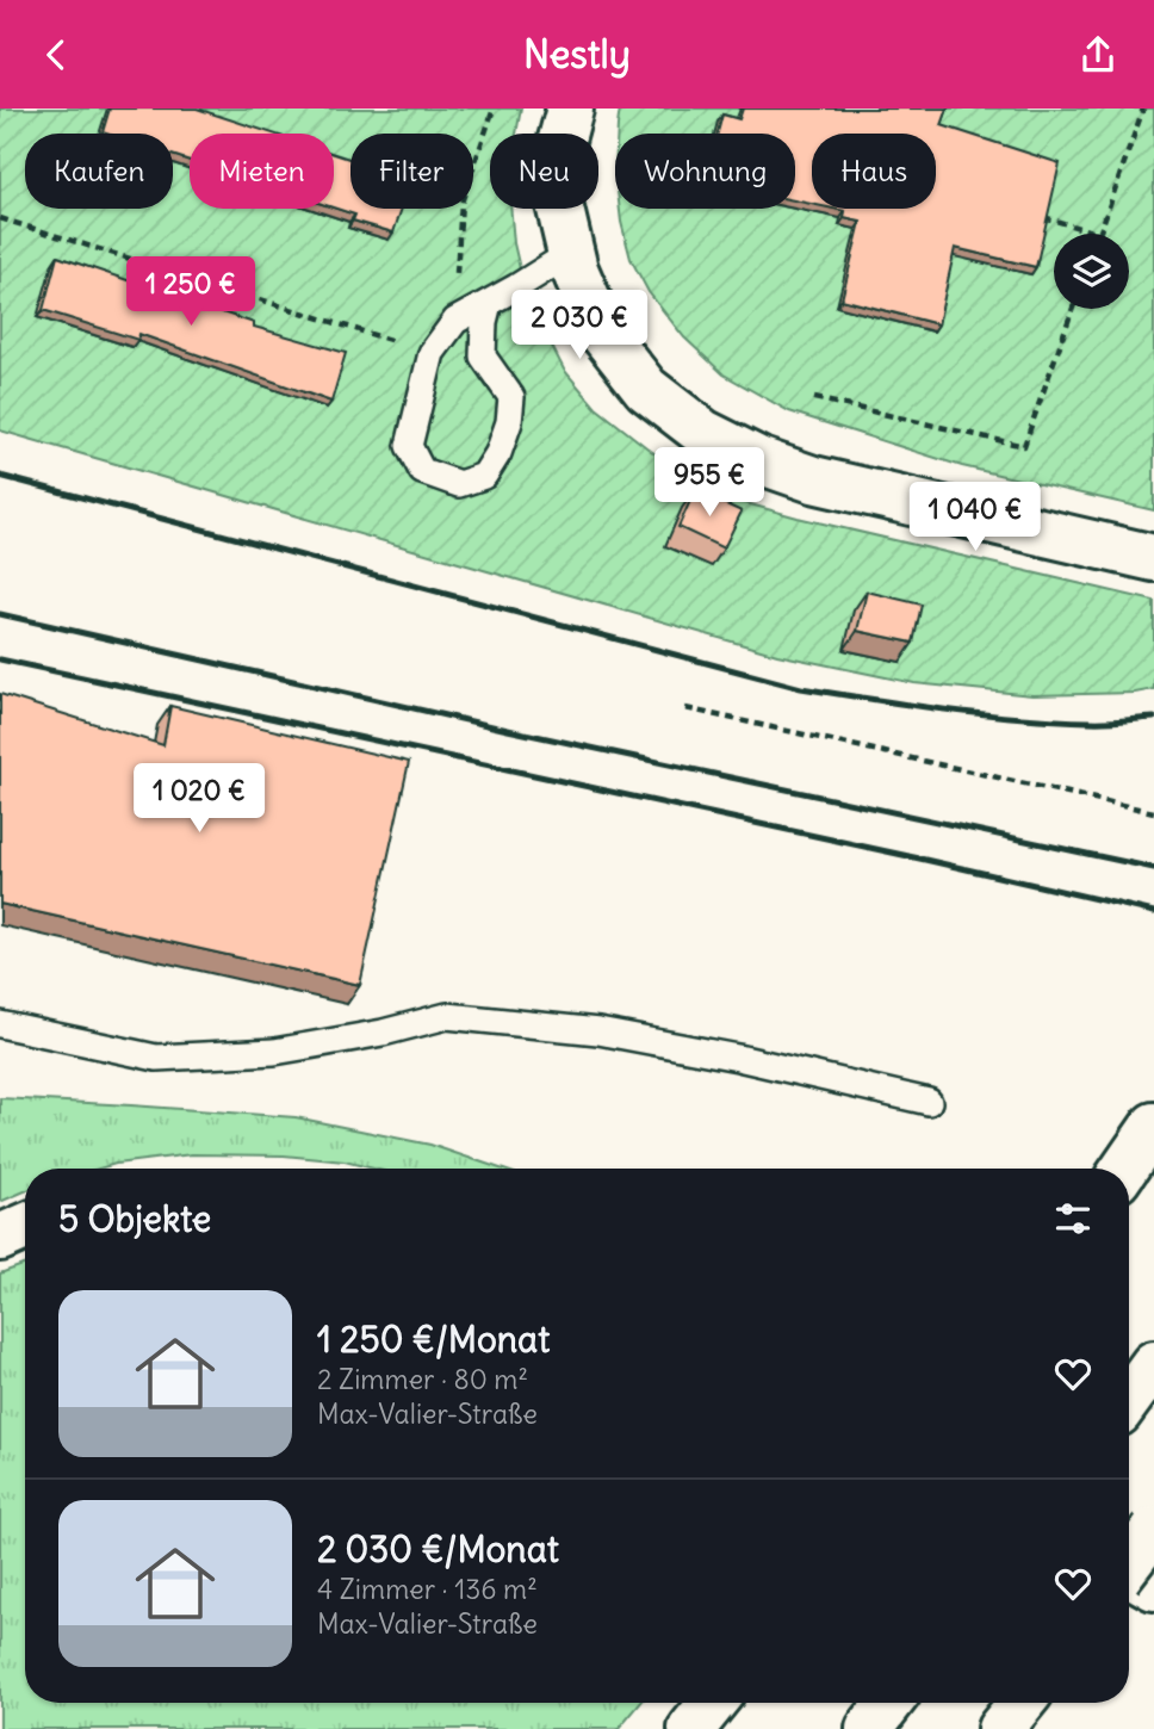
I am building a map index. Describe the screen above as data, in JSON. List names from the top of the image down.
{
  "page": {
    "header": "Nestly",
    "chip": [
      "Kaufen",
      "Mieten",
      "Filter",
      "Neu",
      "Wohnung",
      "Haus"
    ],
    "price": [
      "1 250 €",
      "2 030 €",
      "955 €",
      "1 040 €",
      "1 020 €"
    ],
    "heading": "5 Objekte",
    "list": [
      {
        "name": "1 250 €/Monat",
        "note": "2 Zimmer · 80 m² · Max-Valier-Straße"
      },
      {
        "name": "2 030 €/Monat",
        "note": "4 Zimmer · 136 m² · Max-Valier-Straße"
      }
    ]
  }
}
